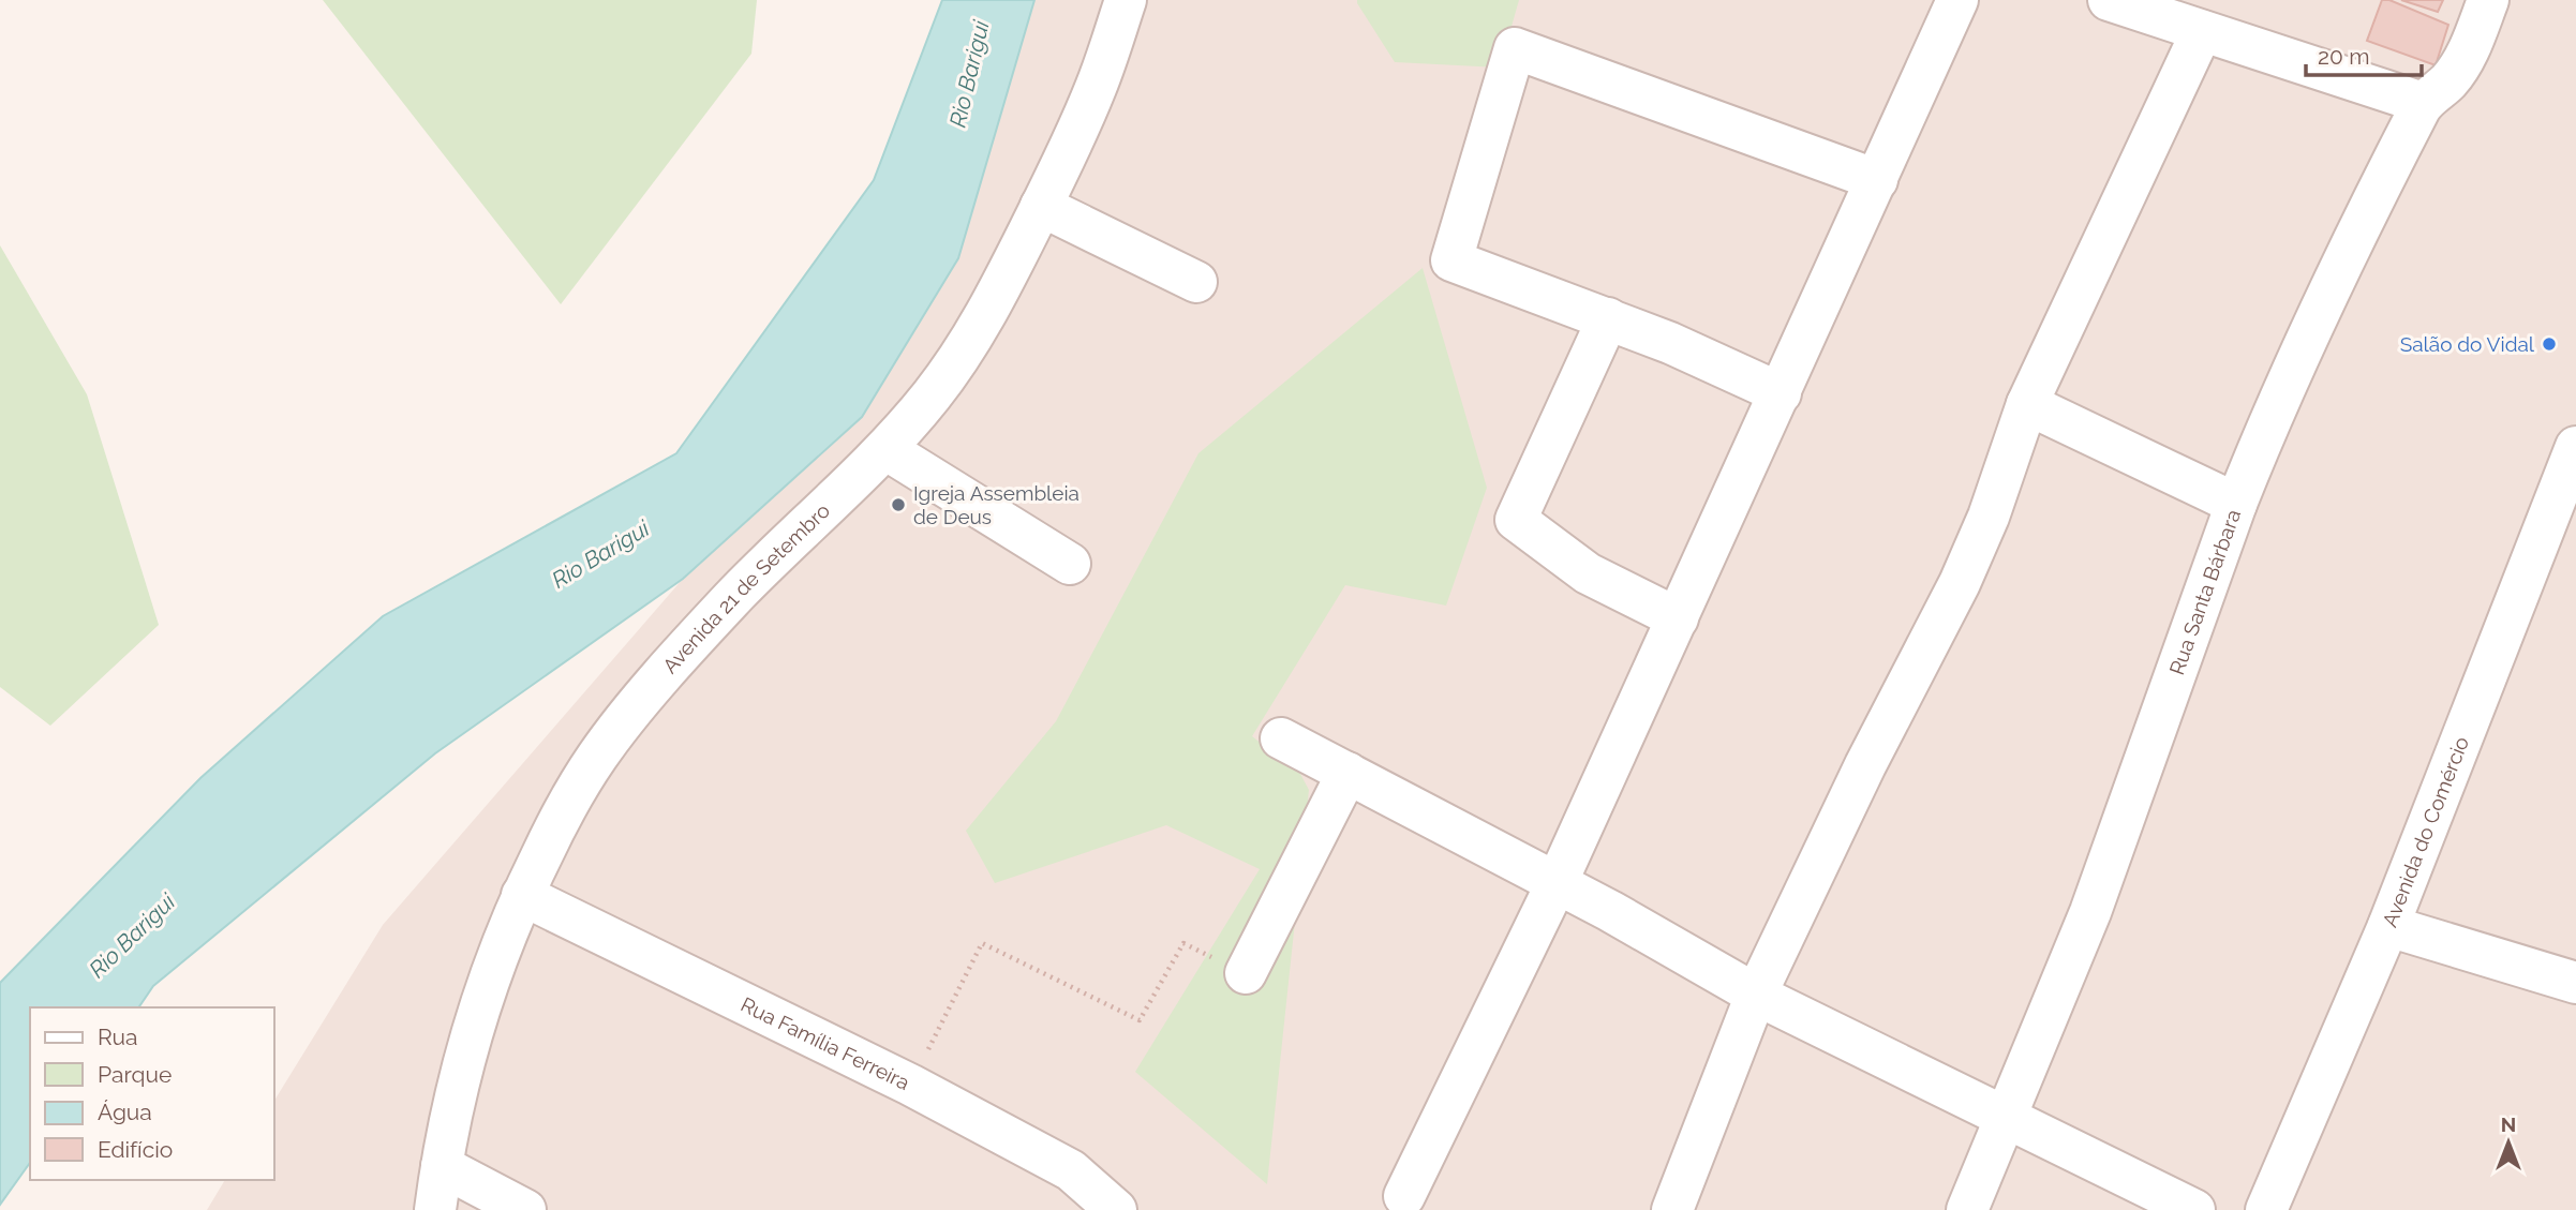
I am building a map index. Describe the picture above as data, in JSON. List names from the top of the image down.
{
  "streets": {
    "street": [
      "Avenida 21 de Setembro",
      "Rua Santa Bárbara",
      "Avenida do Comércio",
      "Rua Família Ferreira"
    ]
  },
  "crossings": [
    ["Avenida 21 de Setembro", "Rua Família Ferreira"]
  ],
  "water": ["Rio Barigui"],
  "places": ["Salão do Vidal", "Igreja Assembleia de Deus"],
  "legend": [
    "Rua",
    "Parque",
    "Água",
    "Edifício"
  ],
  "scale_bar": "20 m",
  "north": "top"
}
